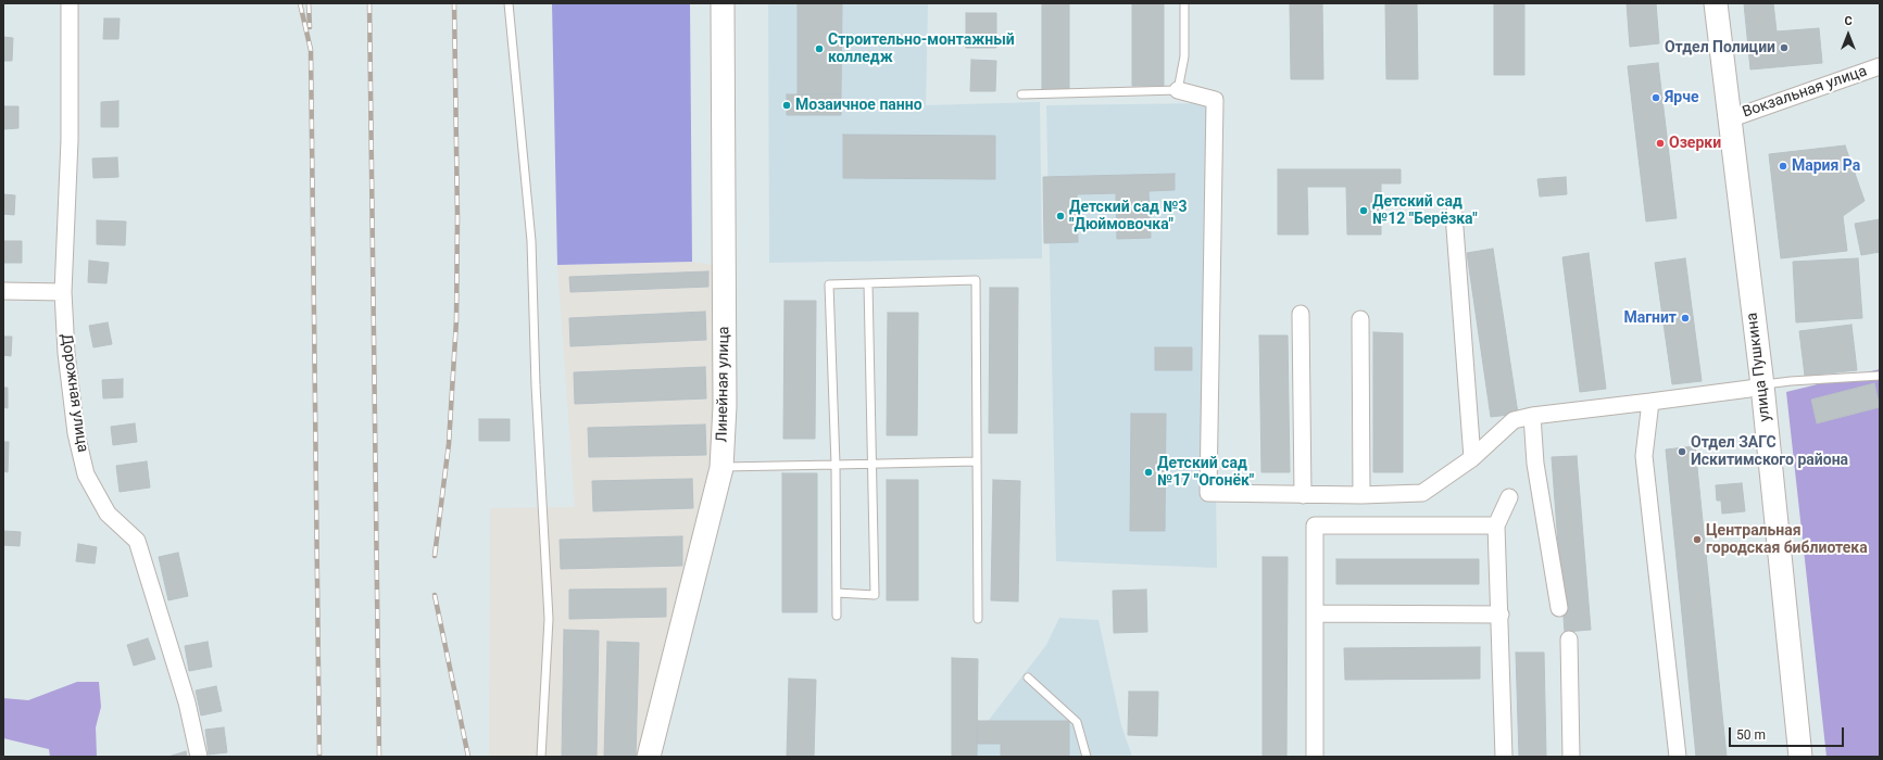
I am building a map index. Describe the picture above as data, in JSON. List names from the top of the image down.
{
  "streets": {
    "main road": ["улица Пушкина", "Линейная улица"],
    "street": ["Вокзальная улица", "Дорожная улица"]
  },
  "crossings": [
    ["Вокзальная улица", "улица Пушкина"]
  ],
  "places": [
    "Отдел Полиции",
    "Строительно-монтажный колледж",
    "Ярче",
    "Мозаичное панно",
    "Озерки",
    "Мария Ра",
    "Детский сад №12 \"Берёзка\"",
    "Детский сад №3 \"Дюймовочка\"",
    "Магнит",
    "Отдел ЗАГС Искитимского района",
    "Детский сад №17 \"Огонёк\"",
    "Центральная городская библиотека"
  ],
  "scale_bar": "50 m",
  "north": "top"
}
